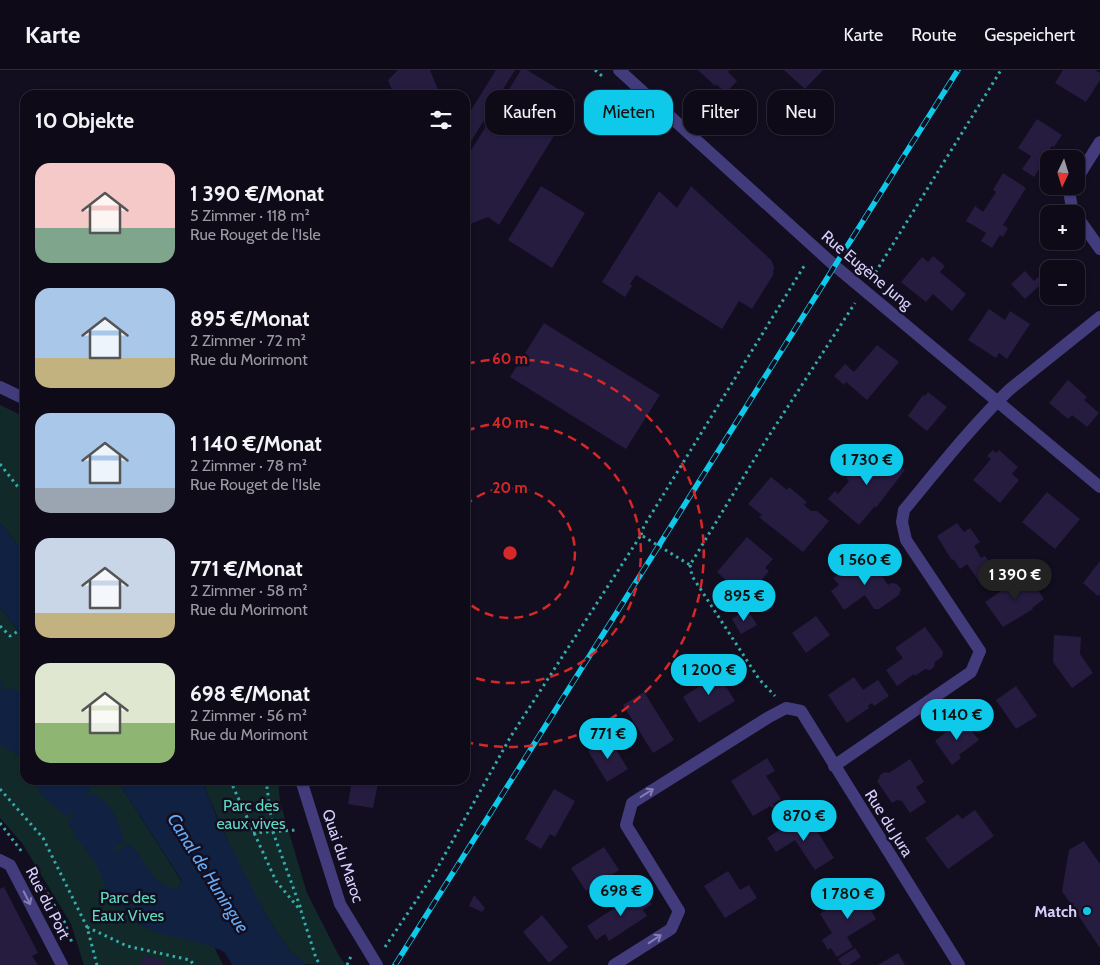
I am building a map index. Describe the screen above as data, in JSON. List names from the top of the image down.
{
  "streets": {
    "street": [
      "Rue Eugène Jung",
      "Rue du Jura",
      "Quai du Maroc",
      "Rue du Port"
    ]
  },
  "one_way": ["Rue du Port"],
  "water": ["Canal de Huningue"],
  "parks": ["Parc des eaux vives", "Parc des Eaux Vives"],
  "places": ["Match"],
  "north": "bottom",
  "page": {
    "header": "Karte",
    "nav": ["Karte", "Route", "Gespeichert"],
    "chip": [
      "Kaufen",
      "Mieten",
      "Filter",
      "Neu"
    ],
    "heading": "10 Objekte",
    "map_buttons": ["+", "−"],
    "list": [
      {
        "name": "1 390 €/Monat",
        "note": "5 Zimmer · 118 m² · Rue Rouget de l'Isle"
      },
      {
        "name": "895 €/Monat",
        "note": "2 Zimmer · 72 m² · Rue du Morimont"
      },
      {
        "name": "1 140 €/Monat",
        "note": "2 Zimmer · 78 m² · Rue Rouget de l'Isle"
      },
      {
        "name": "771 €/Monat",
        "note": "2 Zimmer · 58 m² · Rue du Morimont"
      },
      {
        "name": "698 €/Monat",
        "note": "2 Zimmer · 56 m² · Rue du Morimont"
      }
    ],
    "price": [
      "1 730 €",
      "1 560 €",
      "1 390 €",
      "895 €",
      "1 200 €",
      "1 140 €",
      "771 €",
      "870 €",
      "698 €",
      "1 780 €"
    ]
  },
  "rings": ["60 m", "40 m", "20 m"]
}
